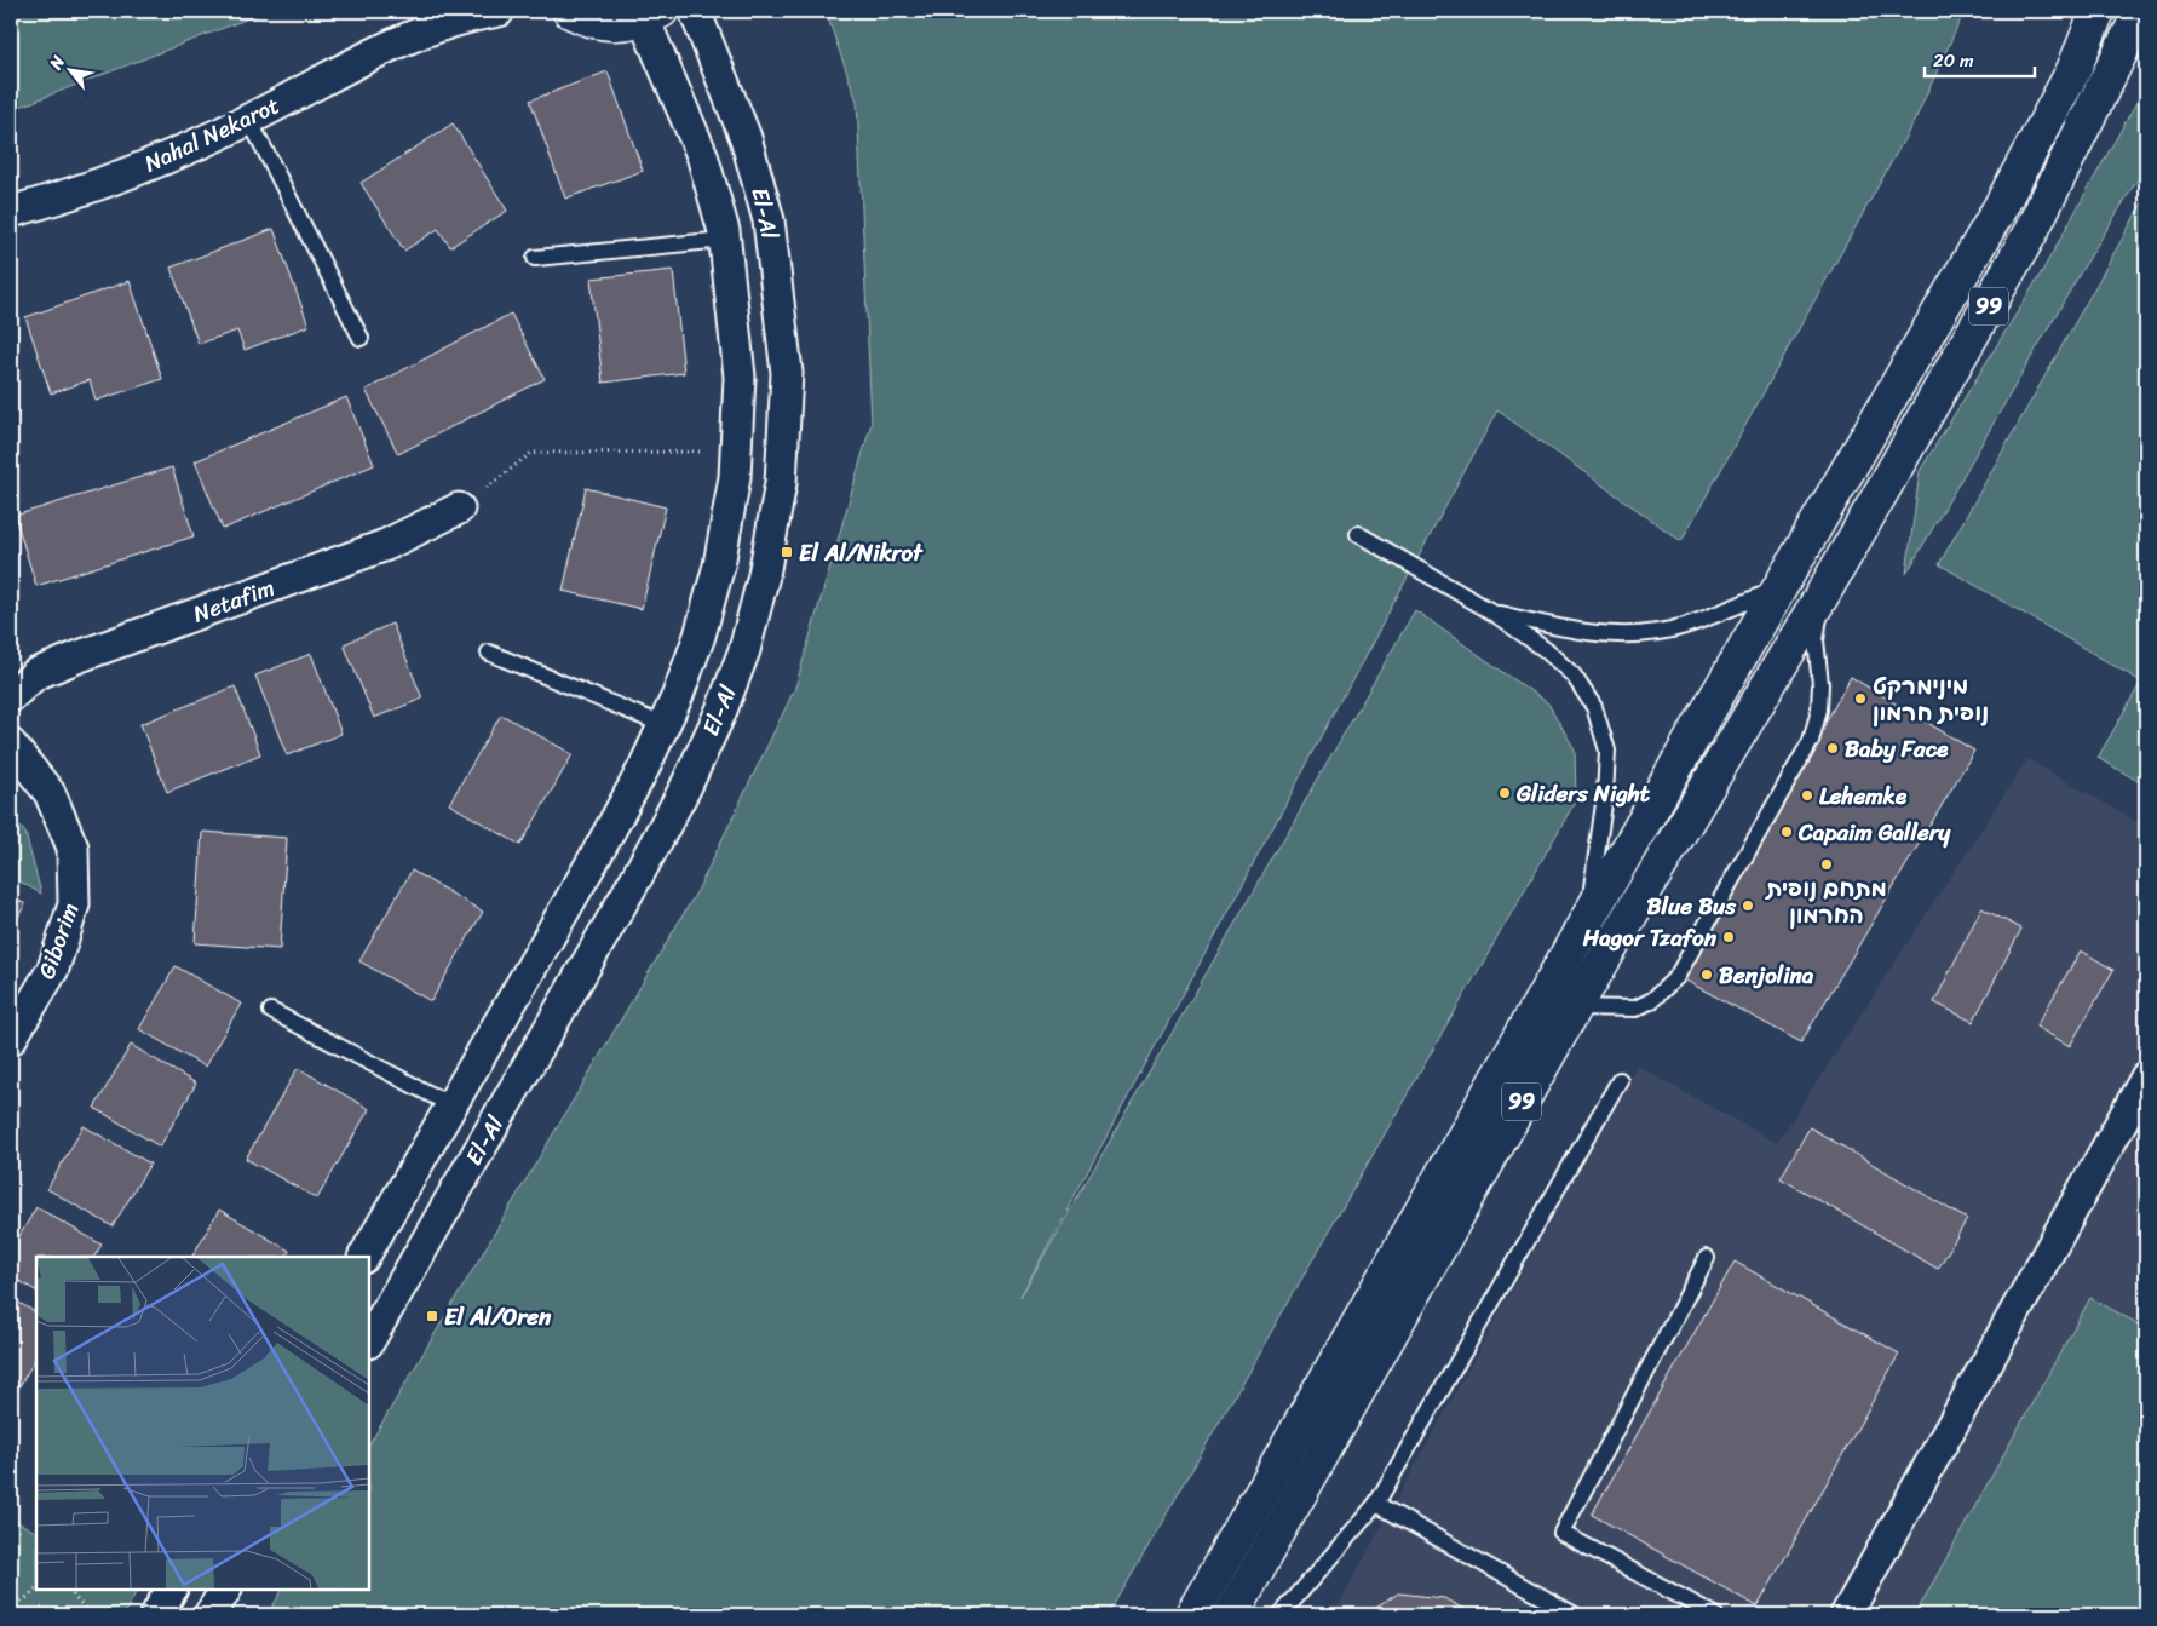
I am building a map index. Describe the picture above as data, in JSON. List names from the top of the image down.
{
  "streets": {
    "main road": ["99"],
    "street": [
      "Nahal Nekarot",
      "El-Al",
      "Netafim",
      "Giborim"
    ]
  },
  "places": {
    "transit": ["El Al/Nikrot", "El Al/Oren"],
    "other": [
      "מינימרקט נופית חרמון",
      "Baby Face",
      "Gliders Night",
      "Lehemke",
      "Capaim Gallery",
      "מתחם נופית החרמון",
      "Blue Bus",
      "Hagor Tzafon",
      "Benjolina"
    ]
  },
  "scale_bar": "20 m",
  "north": "top left"
}
